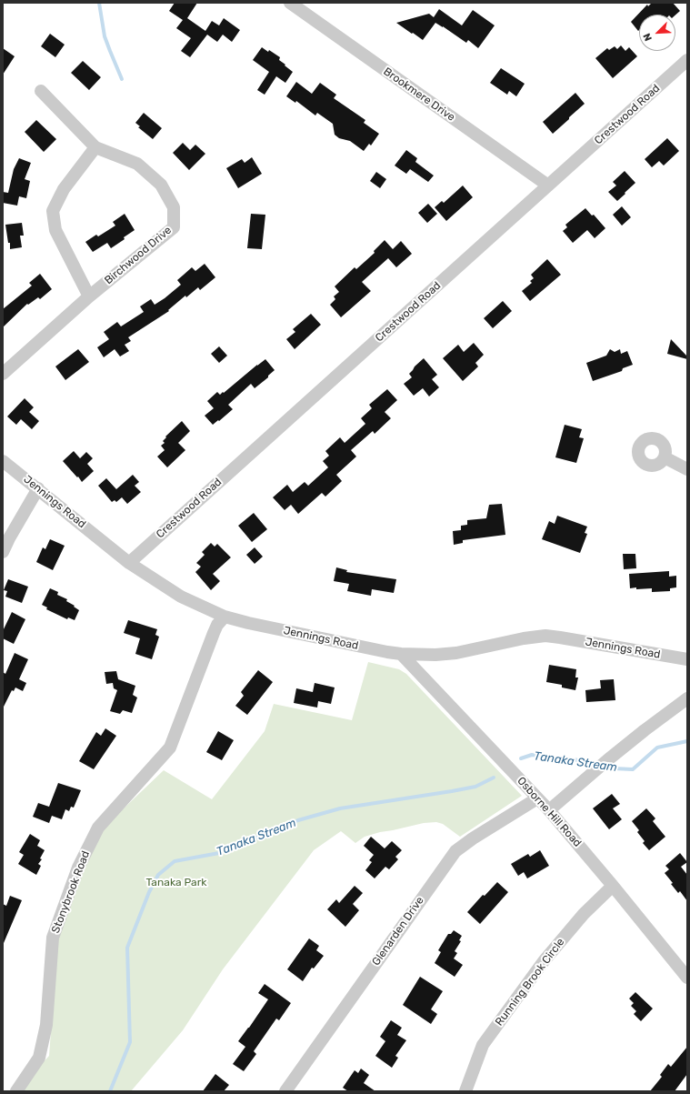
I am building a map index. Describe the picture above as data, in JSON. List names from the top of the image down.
{
  "streets": {
    "street": [
      "Brookmere Drive",
      "Crestwood Road",
      "Birchwood Drive",
      "Jennings Road",
      "Osborne Hill Road",
      "Stonybrook Road",
      "Glenarden Drive",
      "Running Brook Circle"
    ]
  },
  "crossings": [
    ["Brookmere Drive", "Crestwood Road"],
    ["Crestwood Road", "Jennings Road"],
    ["Jennings Road", "Osborne Hill Road"],
    ["Jennings Road", "Stonybrook Road"],
    ["Osborne Hill Road", "Glenarden Drive"],
    ["Osborne Hill Road", "Running Brook Circle"]
  ],
  "water": ["Tanaka Stream"],
  "parks": ["Tanaka Park"],
  "north": "bottom left"
}
